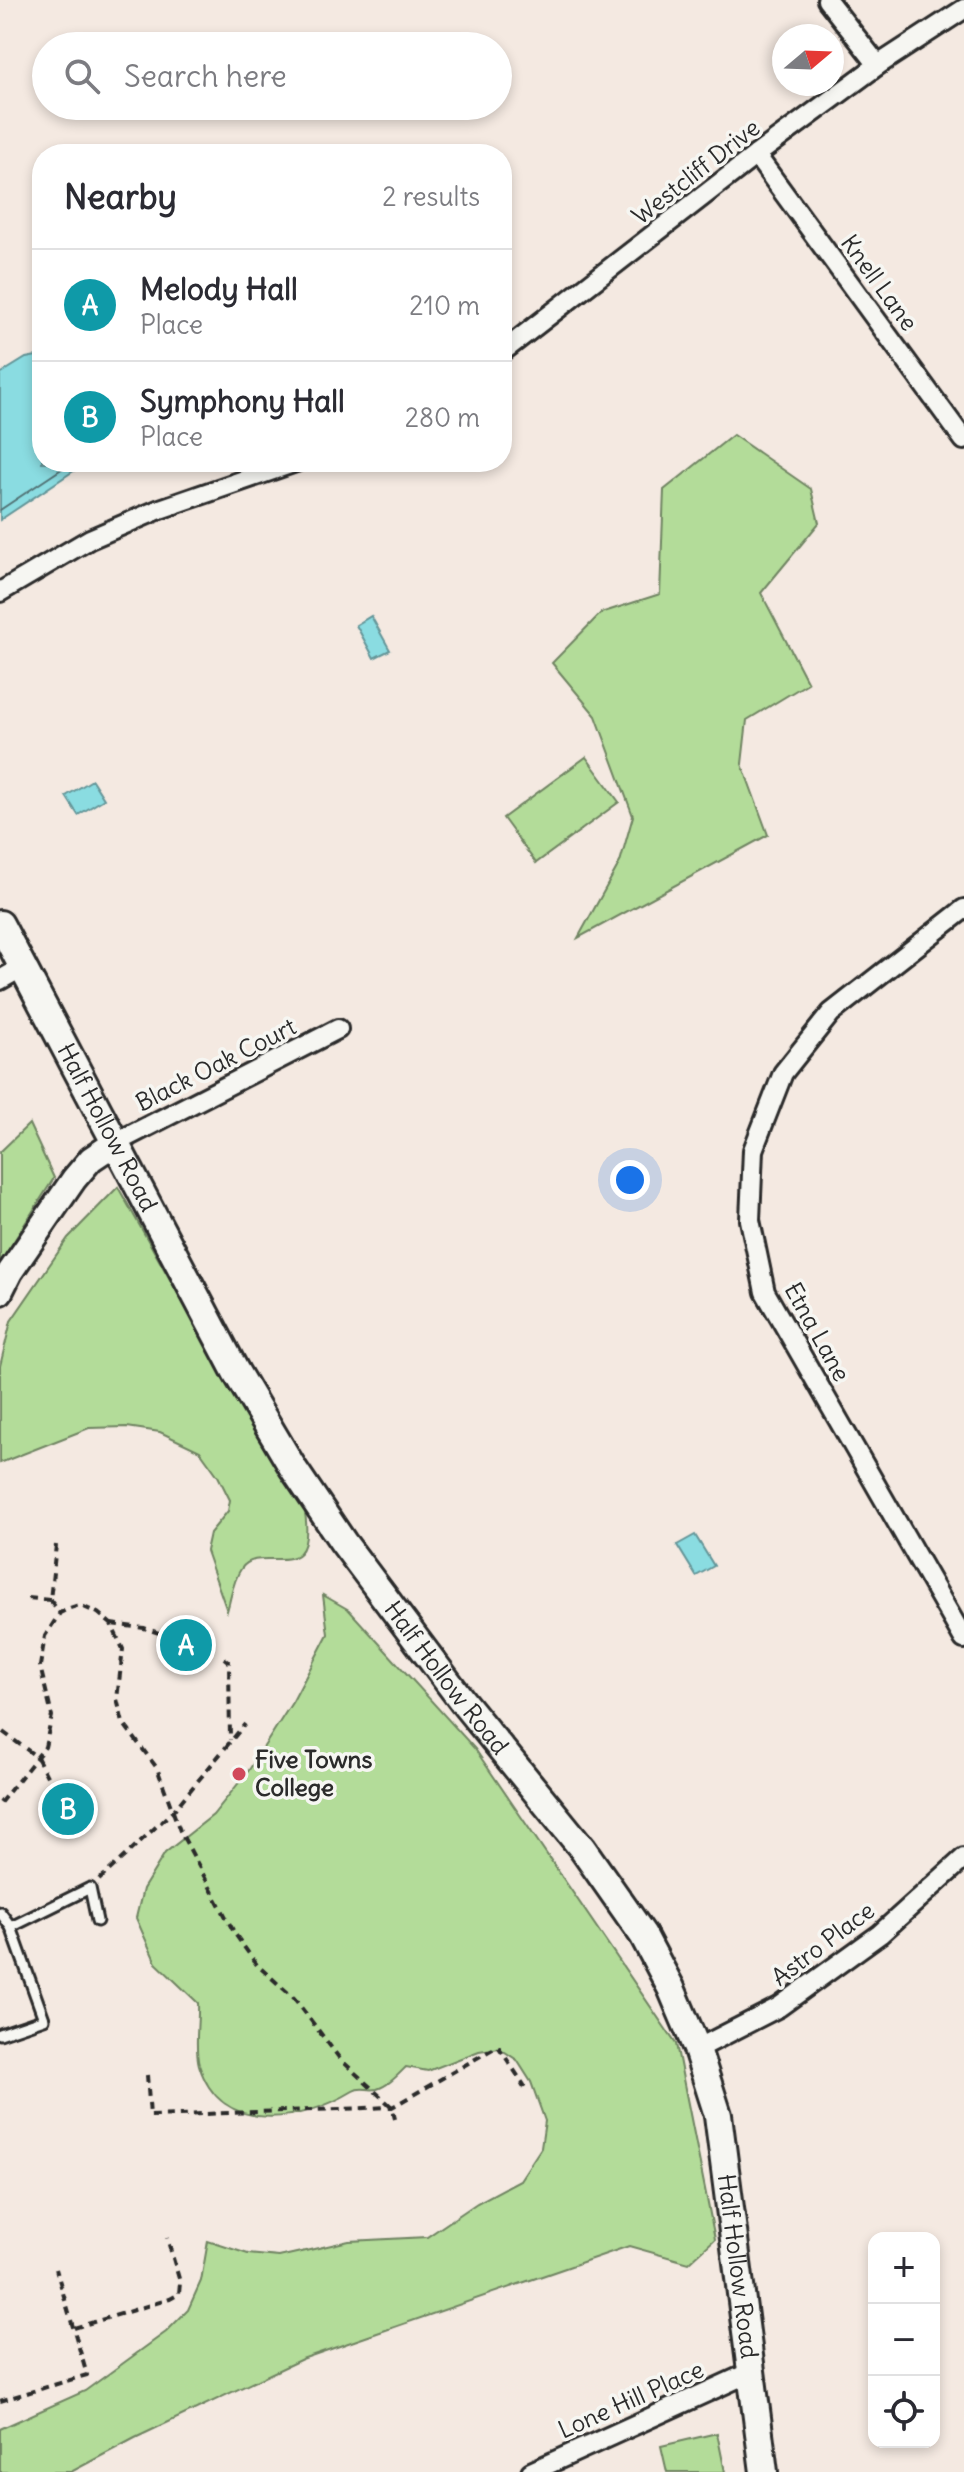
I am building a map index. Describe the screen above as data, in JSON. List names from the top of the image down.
{
  "streets": {
    "main road": ["Half Hollow Road"],
    "street": [
      "Westcliff Drive",
      "Knell Lane",
      "Black Oak Court",
      "Etna Lane",
      "Astro Place",
      "Lone Hill Place"
    ]
  },
  "crossings": [
    ["Westcliff Drive", "Knell Lane"],
    ["Black Oak Court", "Half Hollow Road"],
    ["Half Hollow Road", "Astro Place"],
    ["Half Hollow Road", "Lone Hill Place"]
  ],
  "places": ["Five Towns College"],
  "north": "right",
  "page": {
    "search": "Search here",
    "heading": ["Nearby", "2 results"],
    "list": [
      {
        "mark": "A",
        "name": "Melody Hall",
        "note": "Place",
        "value": "210 m"
      },
      {
        "mark": "B",
        "name": "Symphony Hall",
        "note": "Place",
        "value": "280 m"
      }
    ],
    "pins": ["A", "B"],
    "map_buttons": ["+", "−"]
  }
}
